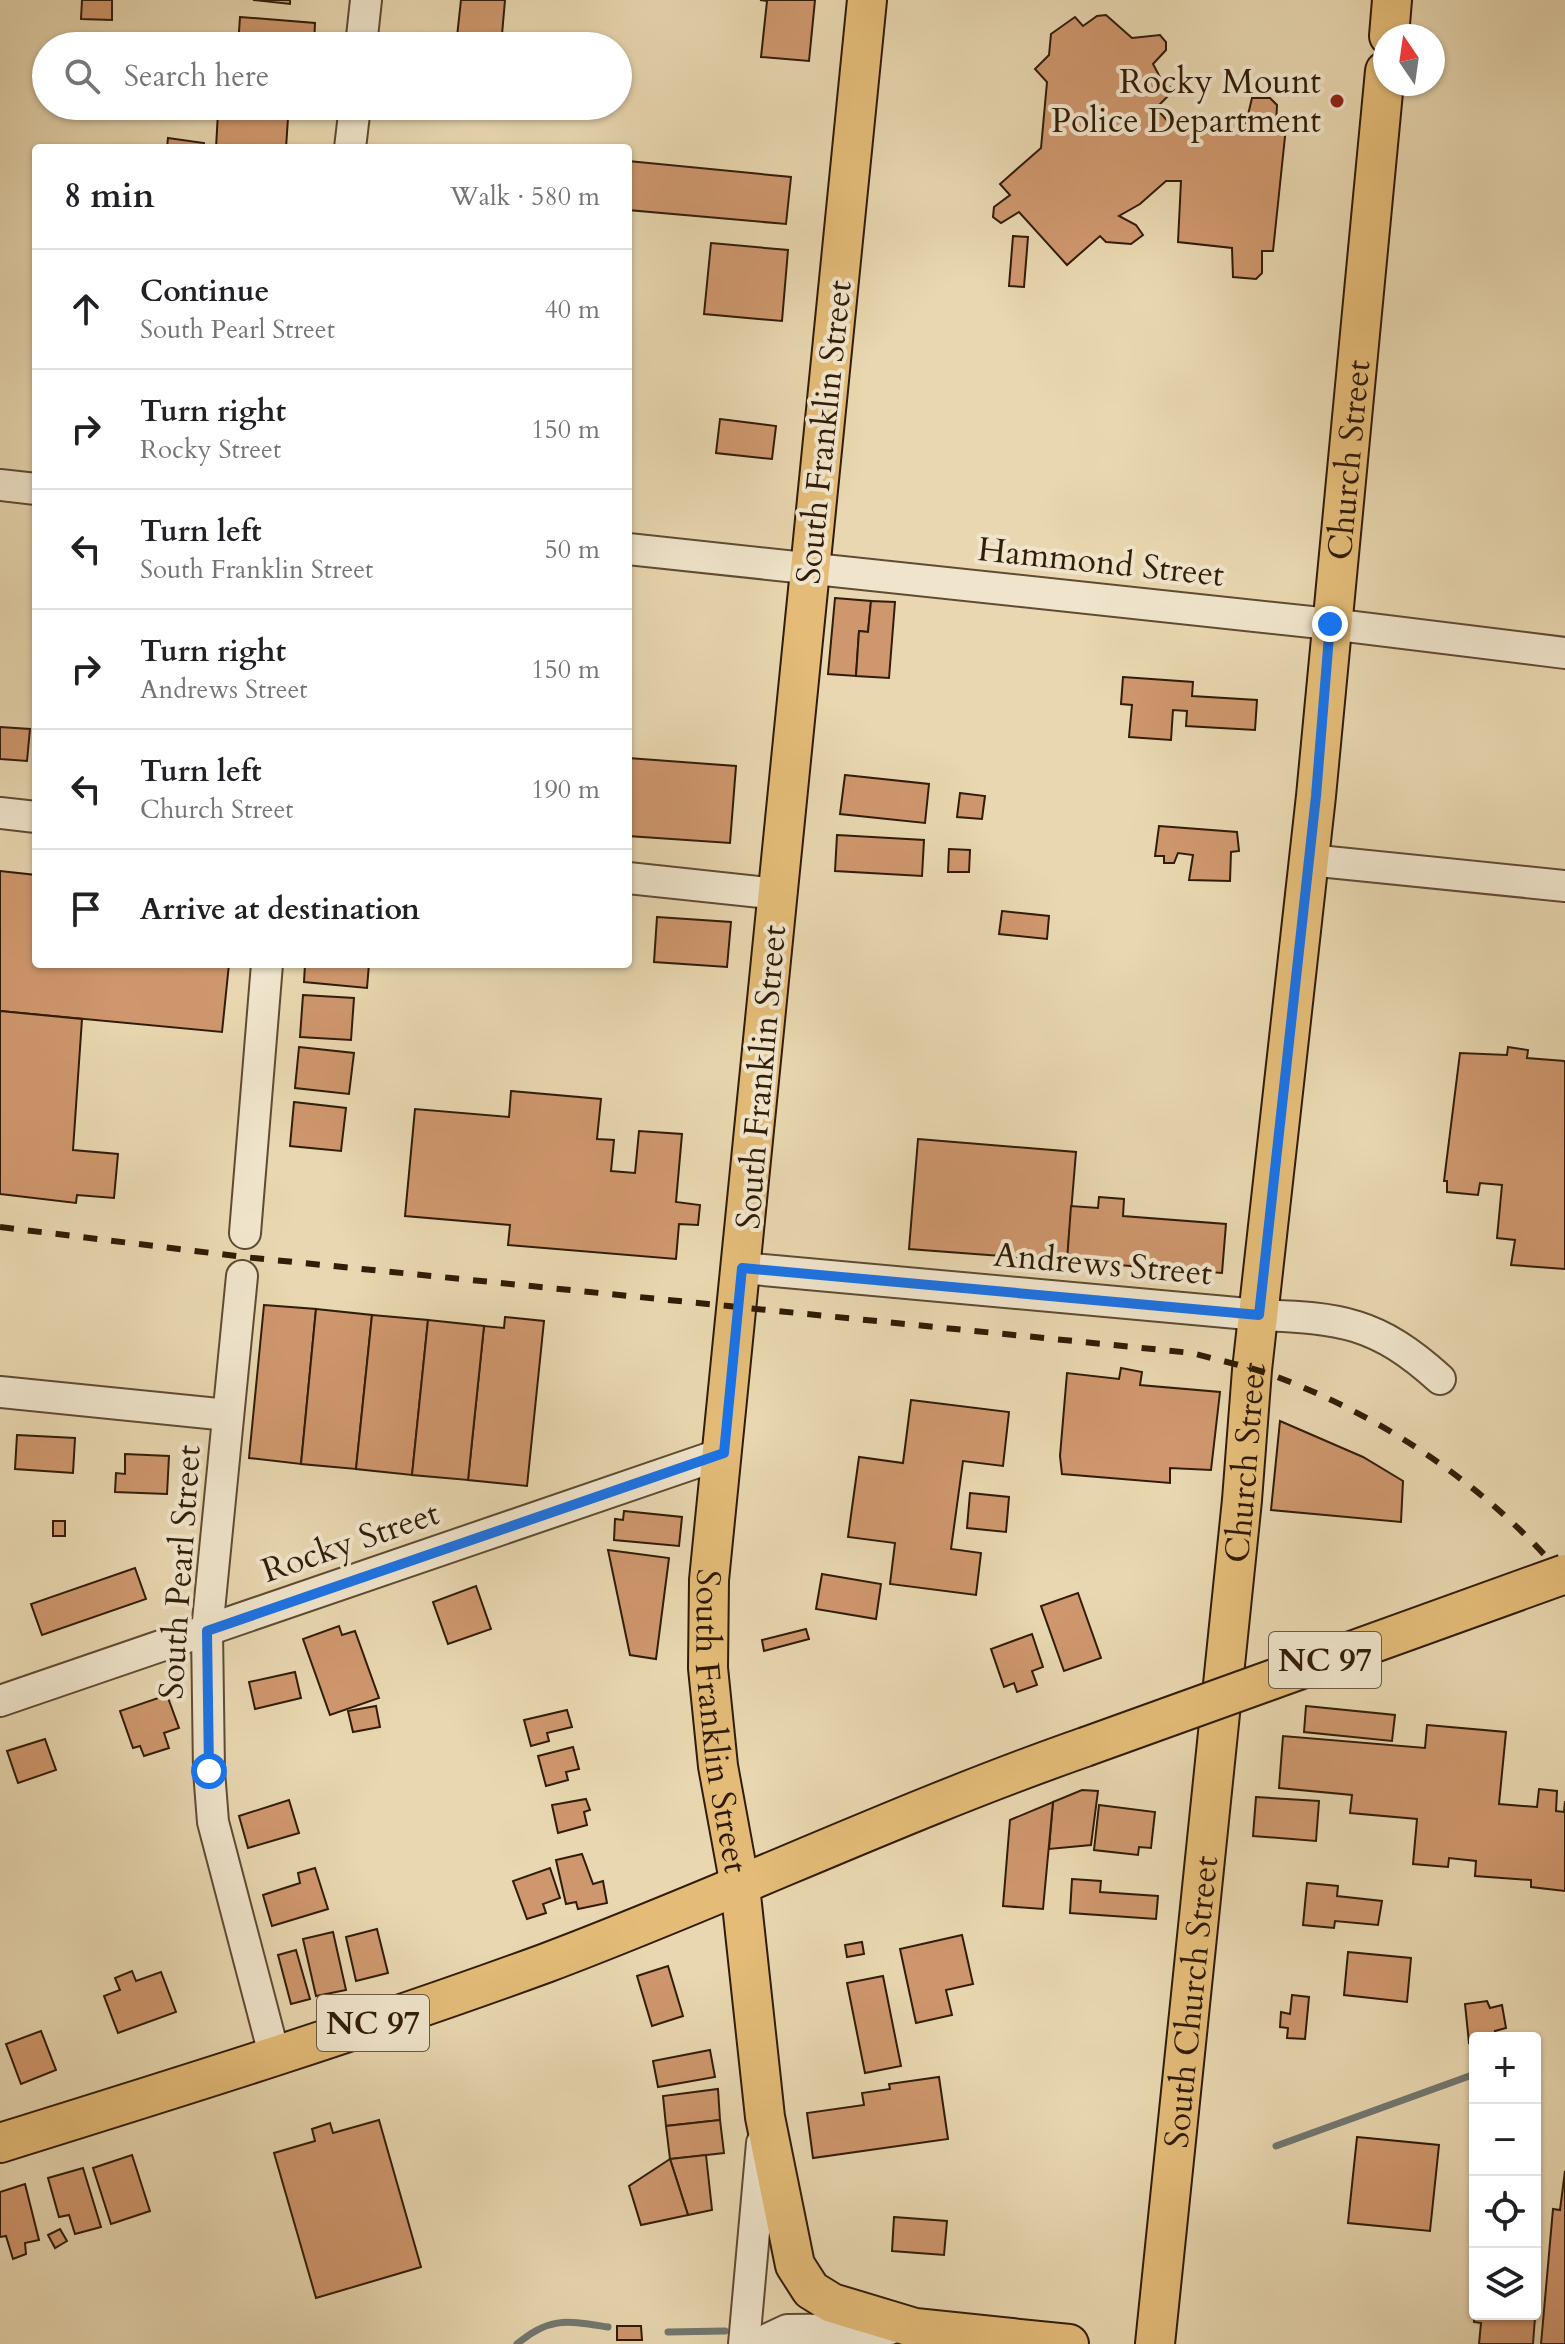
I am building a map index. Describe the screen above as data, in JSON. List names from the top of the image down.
{
  "streets": {
    "main road": [
      "South Franklin Street",
      "Church Street",
      "NC 97",
      "South Church Street"
    ],
    "street": [
      "Hammond Street",
      "Andrews Street",
      "Rocky Street",
      "South Pearl Street"
    ]
  },
  "crossings": [
    ["South Franklin Street", "Hammond Street"],
    ["South Franklin Street", "Andrews Street"],
    ["South Franklin Street", "Rocky Street"],
    ["South Franklin Street", "NC 97"],
    ["Church Street", "Hammond Street"],
    ["Church Street", "Andrews Street"],
    ["Church Street", "South Church Street"],
    ["Rocky Street", "South Pearl Street"],
    ["South Pearl Street", "NC 97"]
  ],
  "places": ["Rocky Mount Police Department"],
  "north": "top",
  "page": {
    "search": "Search here",
    "heading": ["8 min", "Walk · 580 m"],
    "list": [
      ["Continue", "South Pearl Street", "40 m"],
      ["Turn right", "Rocky Street", "150 m"],
      ["Turn left", "South Franklin Street", "50 m"],
      ["Turn right", "Andrews Street", "150 m"],
      ["Turn left", "Church Street", "190 m"],
      "Arrive at destination"
    ],
    "map_buttons": ["+", "−"]
  }
}
